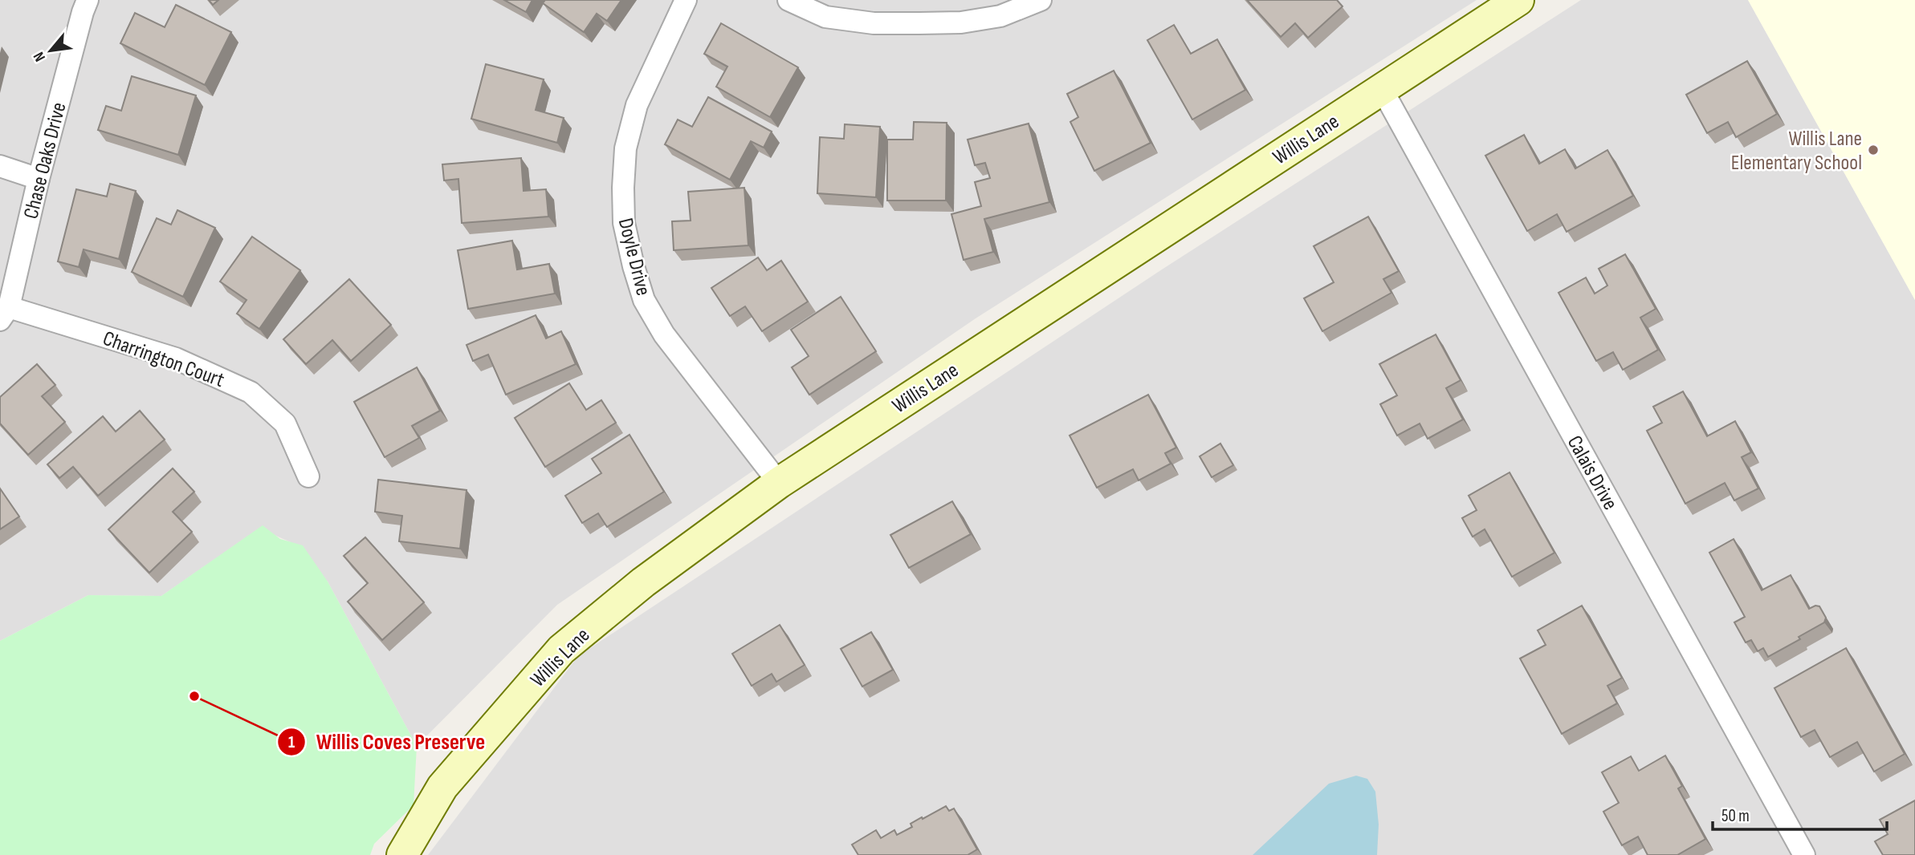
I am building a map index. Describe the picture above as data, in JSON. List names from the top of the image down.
{
  "streets": {
    "street": [
      "Willis Lane",
      "Chase Oaks Drive",
      "Doyle Drive",
      "Charrington Court",
      "Calais Drive"
    ]
  },
  "crossings": [
    ["Willis Lane", "Doyle Drive"],
    ["Willis Lane", "Calais Drive"],
    ["Chase Oaks Drive", "Charrington Court"]
  ],
  "places": ["Willis Lane Elementary School", "Willis Coves Preserve"],
  "scale_bar": "50 m",
  "north": "bottom left"
}
